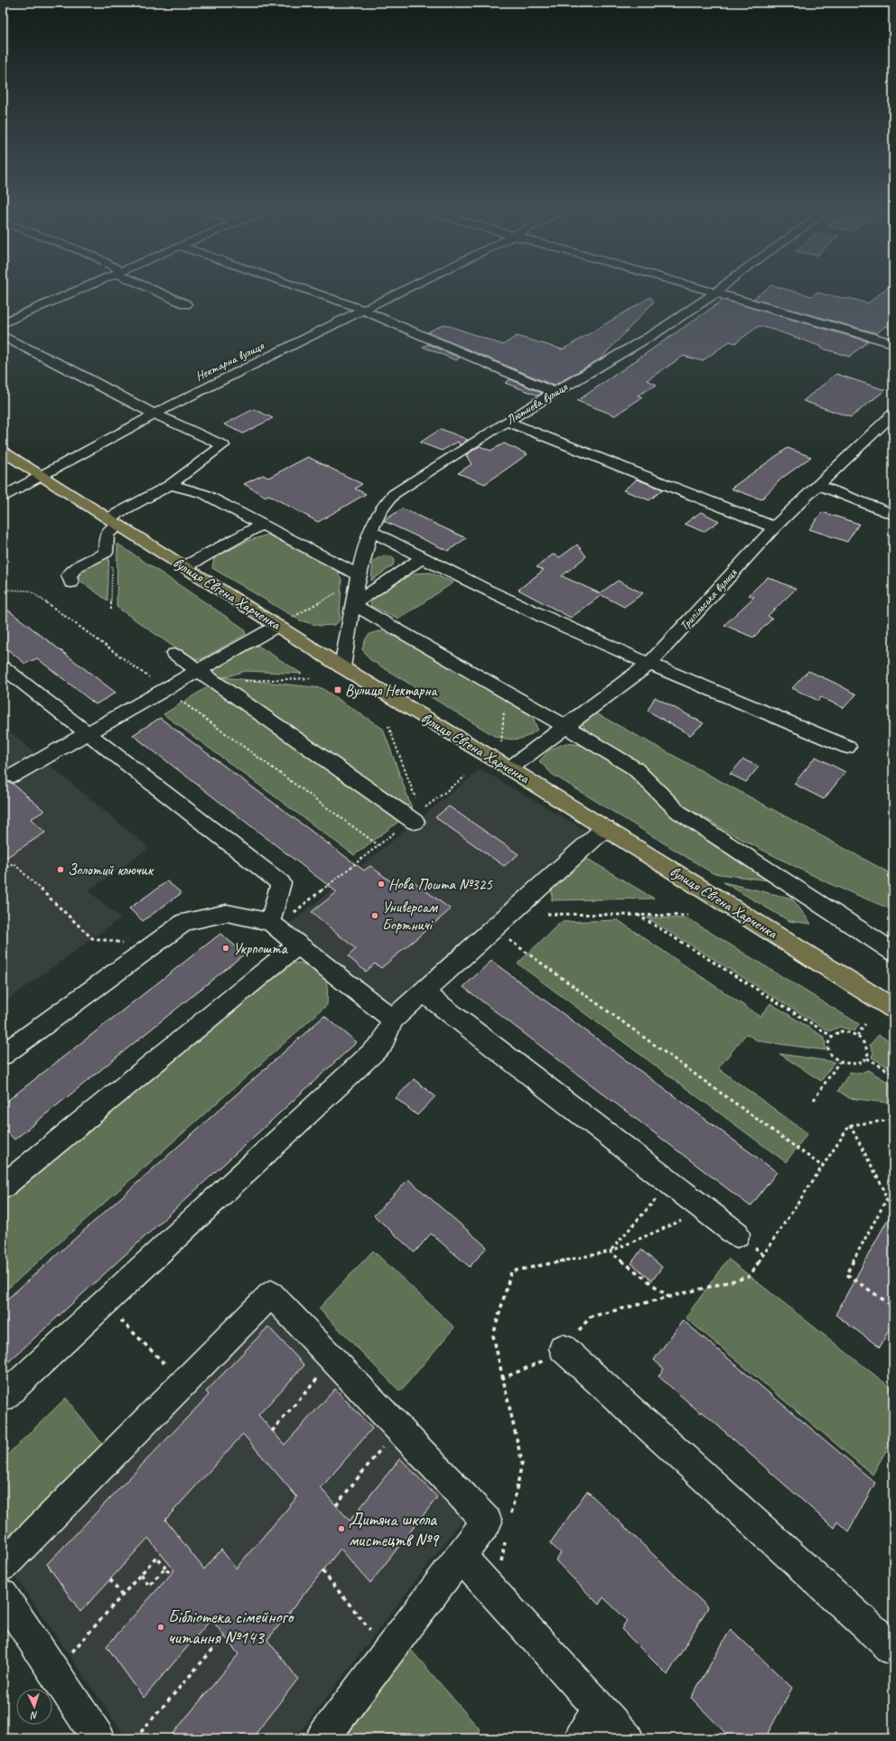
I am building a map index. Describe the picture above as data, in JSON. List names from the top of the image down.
{
  "streets": {
    "main road": ["вулиця Євгена Харченка"],
    "street": ["Нектарна вулиця", "Лютнева вулиця", "Трипільська вулиця"]
  },
  "crossings": [
    ["Нектарна вулиця", "вулиця Євгена Харченка"],
    ["Лютнева вулиця", "вулиця Євгена Харченка"],
    ["вулиця Євгена Харченка", "Трипільська вулиця"]
  ],
  "places": {
    "transit": ["Вулиця Нектарна"],
    "other": [
      "Золотий ключик",
      "Нова Пошта №325",
      "Универсам Бортничі",
      "Укрпошта",
      "Дитяча школа мистецтв №9",
      "Бібліотека сімейного читання №143"
    ]
  },
  "north": "bottom"
}
